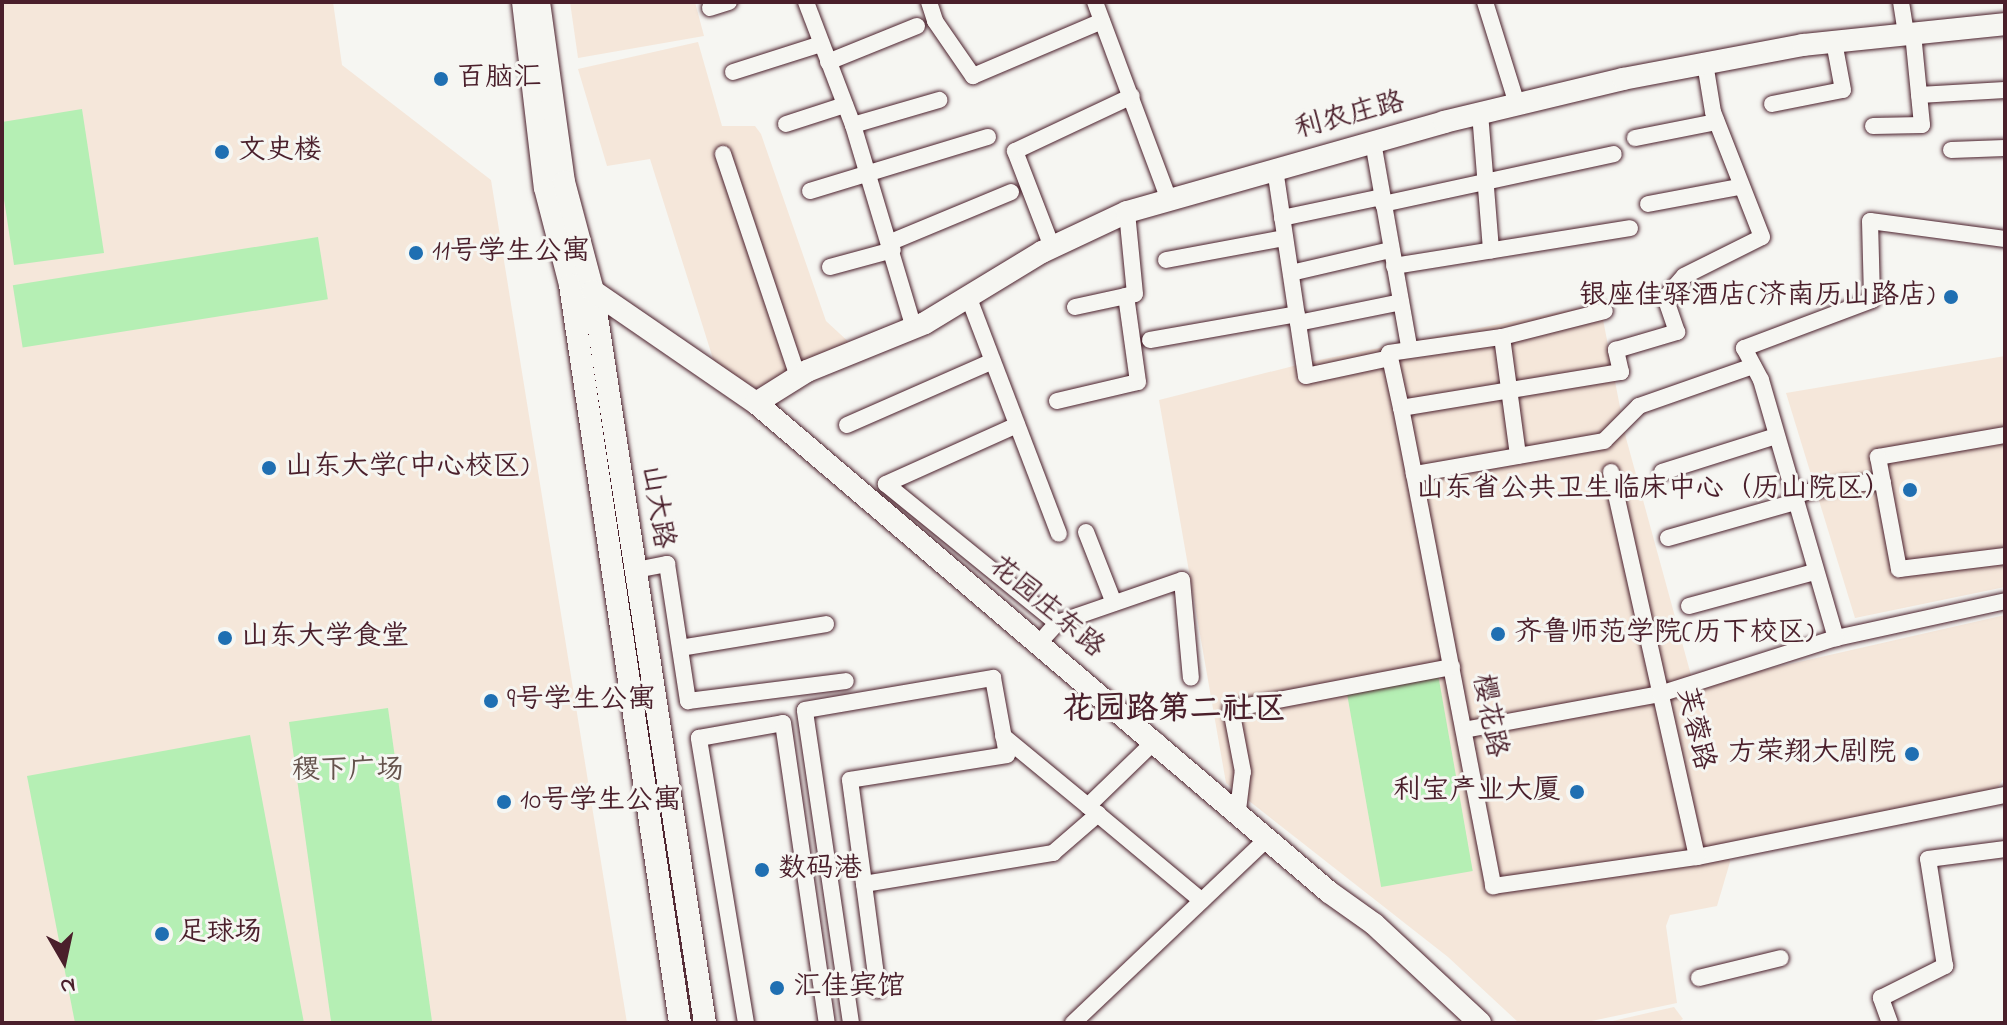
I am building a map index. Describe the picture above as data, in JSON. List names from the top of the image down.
{
  "streets": {
    "street": [
      "利农庄路",
      "山大路",
      "花园庄东路",
      "樱花路",
      "芙蓉路"
    ]
  },
  "crossings": [
    ["利农庄路", "花园庄东路"],
    ["山大路", "花园庄东路"],
    ["樱花路", "芙蓉路"]
  ],
  "districts": ["花园路第二社区"],
  "parks": ["稷下广场"],
  "places": [
    "百脑汇",
    "文史楼",
    "11号学生公寓",
    "银座佳驿酒店(济南历山路店)",
    "山东大学(中心校区)",
    "山东省公共卫生临床中心（历山院区）",
    "齐鲁师范学院(历下校区)",
    "山东大学食堂",
    "9号学生公寓",
    "方荣翔大剧院",
    "利宝产业大厦",
    "10号学生公寓",
    "数码港",
    "足球场",
    "汇佳宾馆"
  ],
  "north": "bottom"
}
